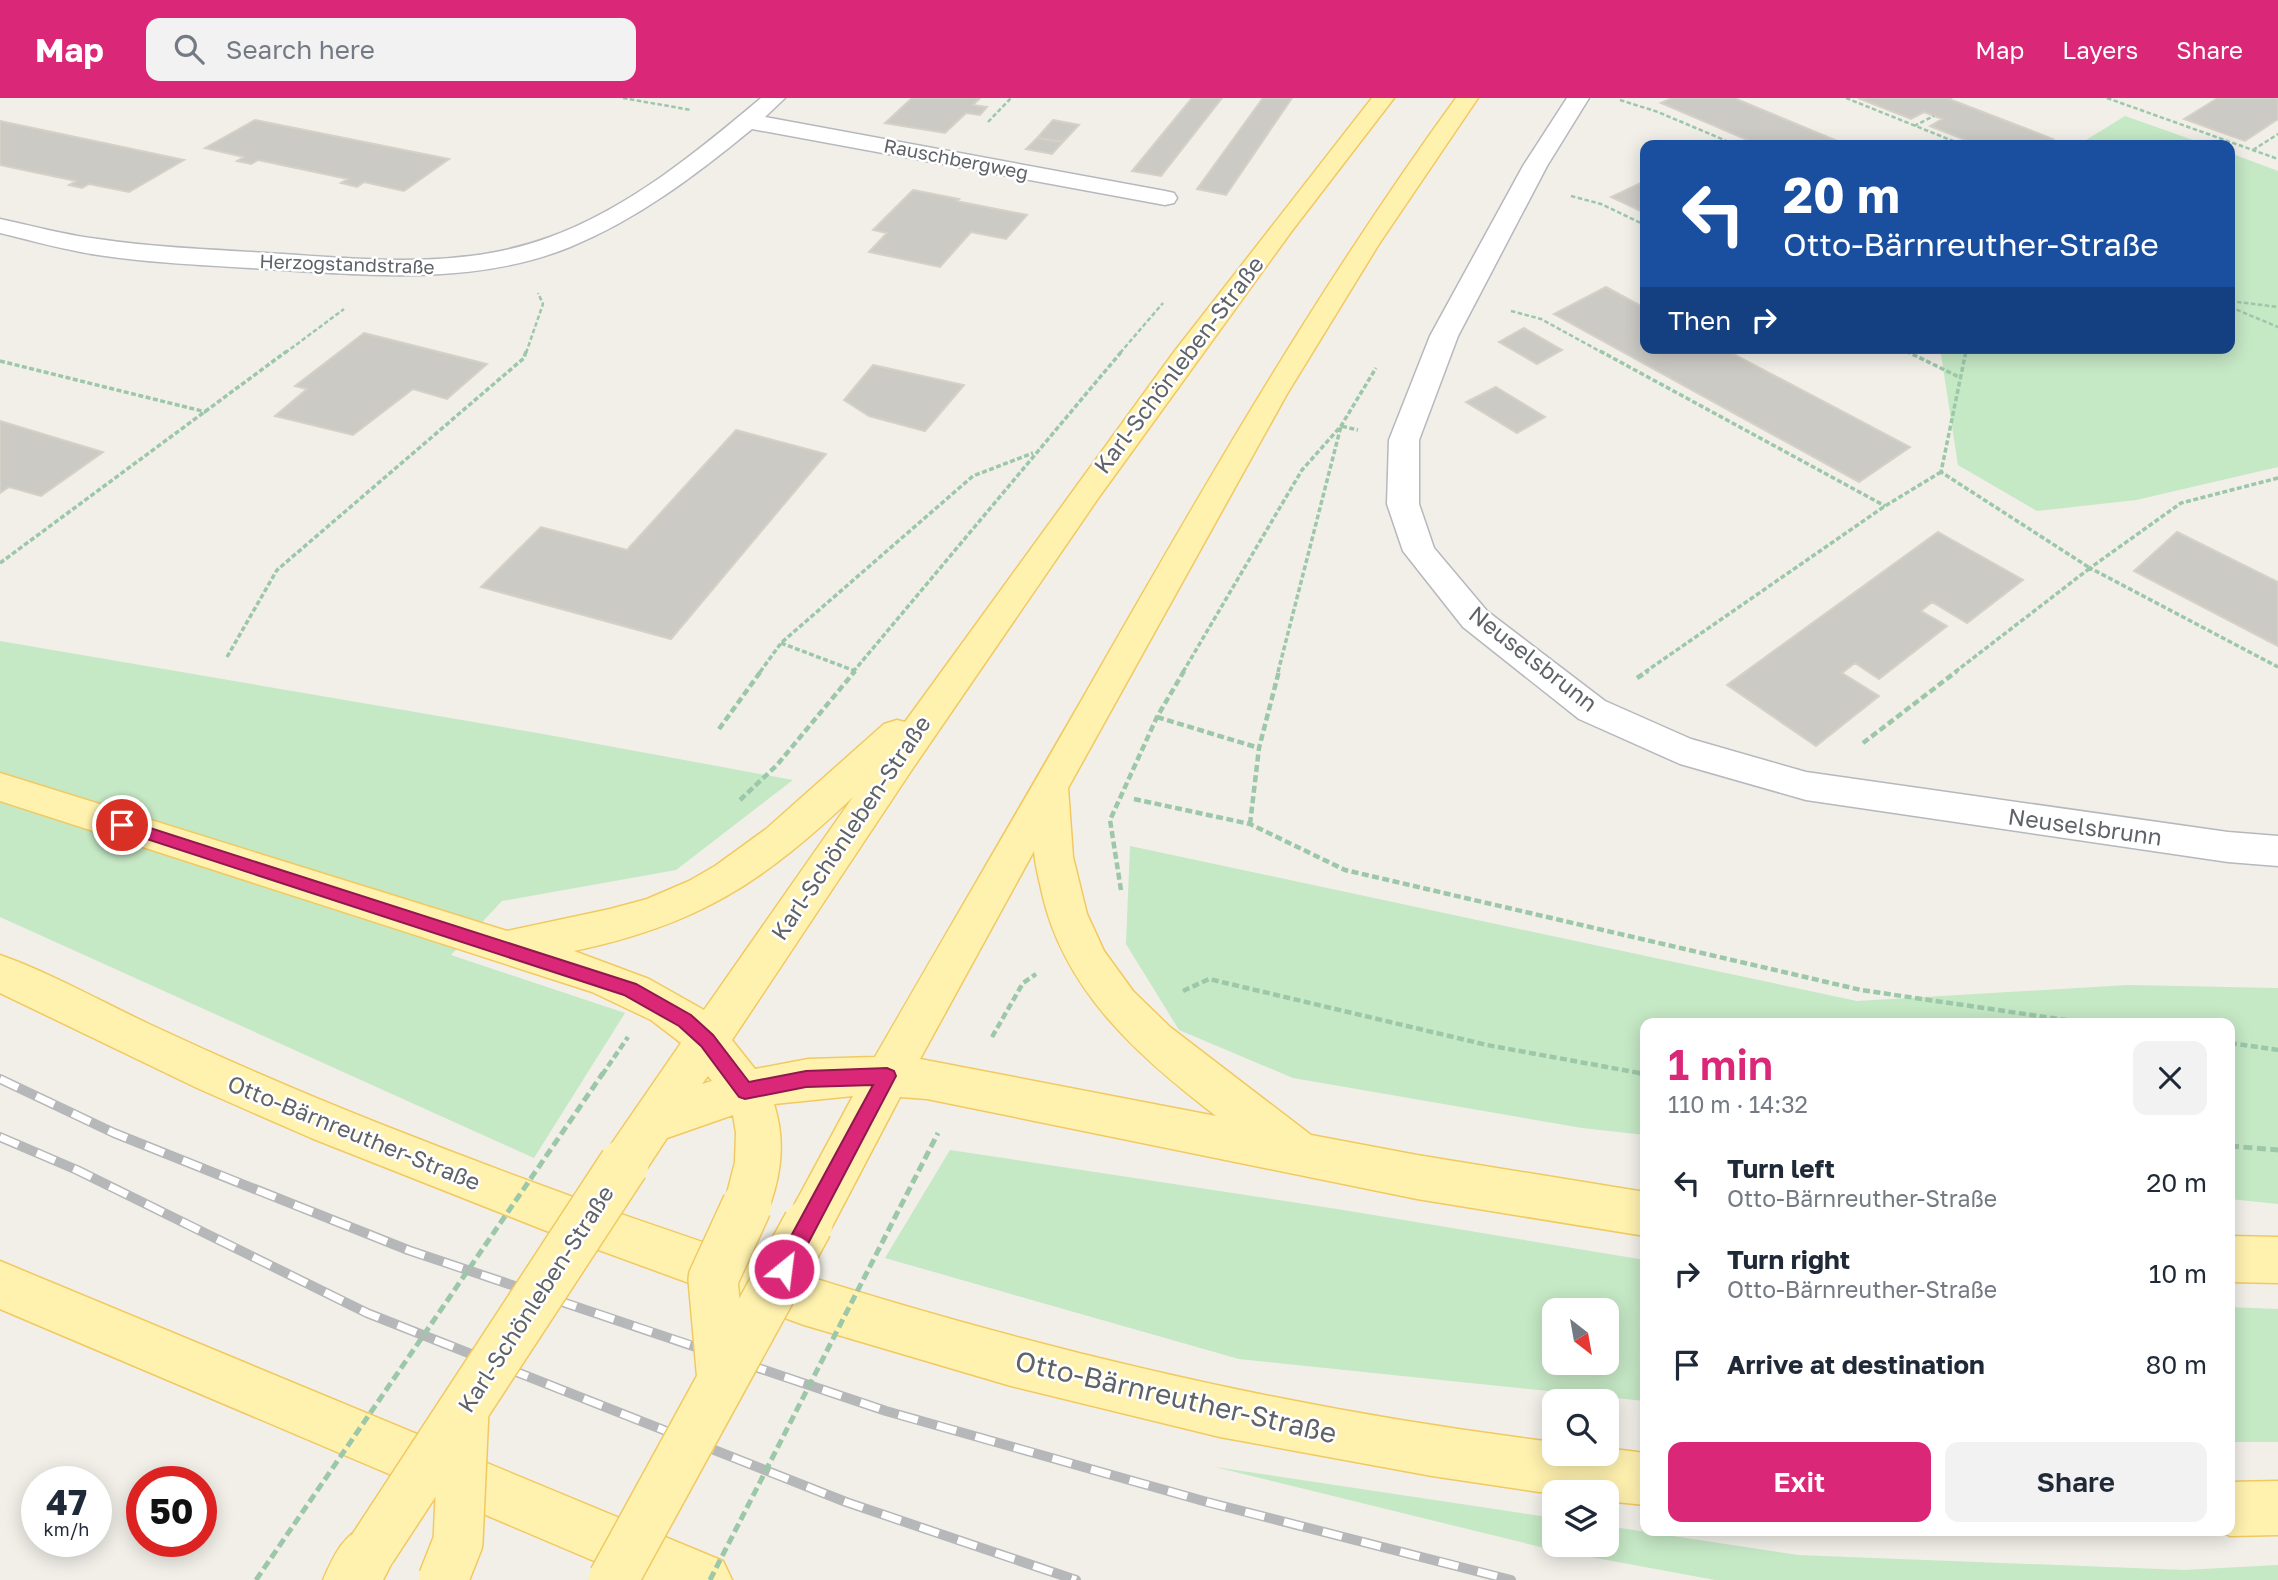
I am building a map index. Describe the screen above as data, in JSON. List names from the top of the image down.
{
  "streets": {
    "main road": ["Karl-Schönleben-Straße", "Otto-Bärnreuther-Straße"],
    "street": ["Rauschbergweg", "Herzogstandstraße", "Neuselsbrunn"]
  },
  "crossings": [
    ["Rauschbergweg", "Herzogstandstraße"]
  ],
  "north": "bottom right",
  "page": {
    "header": "Map",
    "search": "Search here",
    "nav": ["Map", "Layers", "Share"],
    "turn": ["20 m", "Otto-Bärnreuther-Straße"],
    "then": "Then",
    "heading": ["1 min", "110 m · 14:32"],
    "list": [
      {
        "name": "Turn left",
        "note": "Otto-Bärnreuther-Straße",
        "value": "20 m"
      },
      {
        "name": "Turn right",
        "note": "Otto-Bärnreuther-Straße",
        "value": "10 m"
      },
      {
        "name": "Arrive at destination",
        "value": "80 m"
      }
    ],
    "buttons": ["Exit", "Share"],
    "speed": "47 km/h",
    "limit": "50"
  }
}
